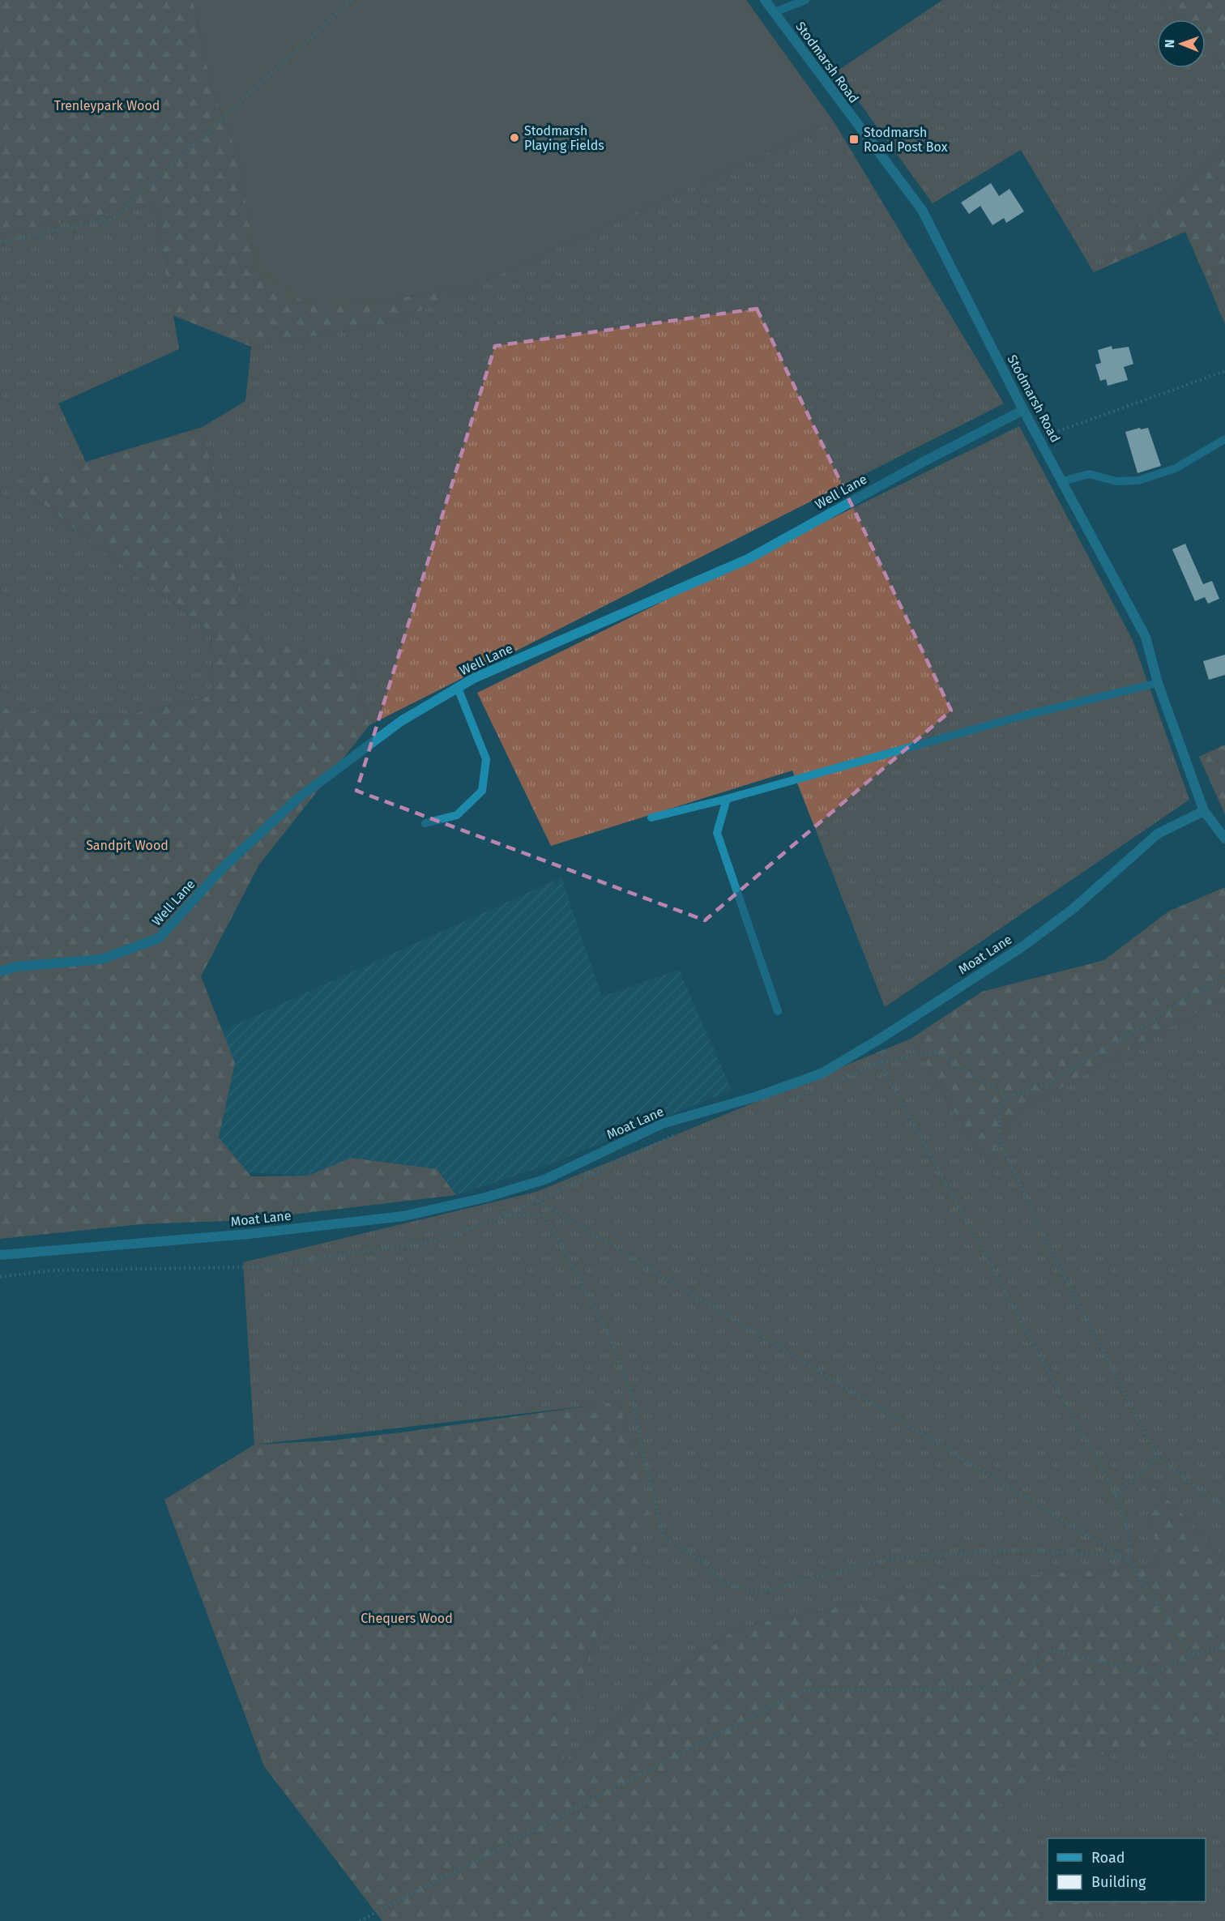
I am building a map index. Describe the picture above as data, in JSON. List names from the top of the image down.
{
  "streets": {
    "street": ["Stodmarsh Road", "Well Lane", "Moat Lane"]
  },
  "crossings": [
    ["Stodmarsh Road", "Well Lane"],
    ["Stodmarsh Road", "Moat Lane"]
  ],
  "parks": ["Trenleypark Wood", "Sandpit Wood", "Chequers Wood"],
  "places": {
    "other": ["Stodmarsh Playing Fields"],
    "transit": ["Stodmarsh Road Post Box"]
  },
  "legend": ["Road", "Building"],
  "north": "left"
}
